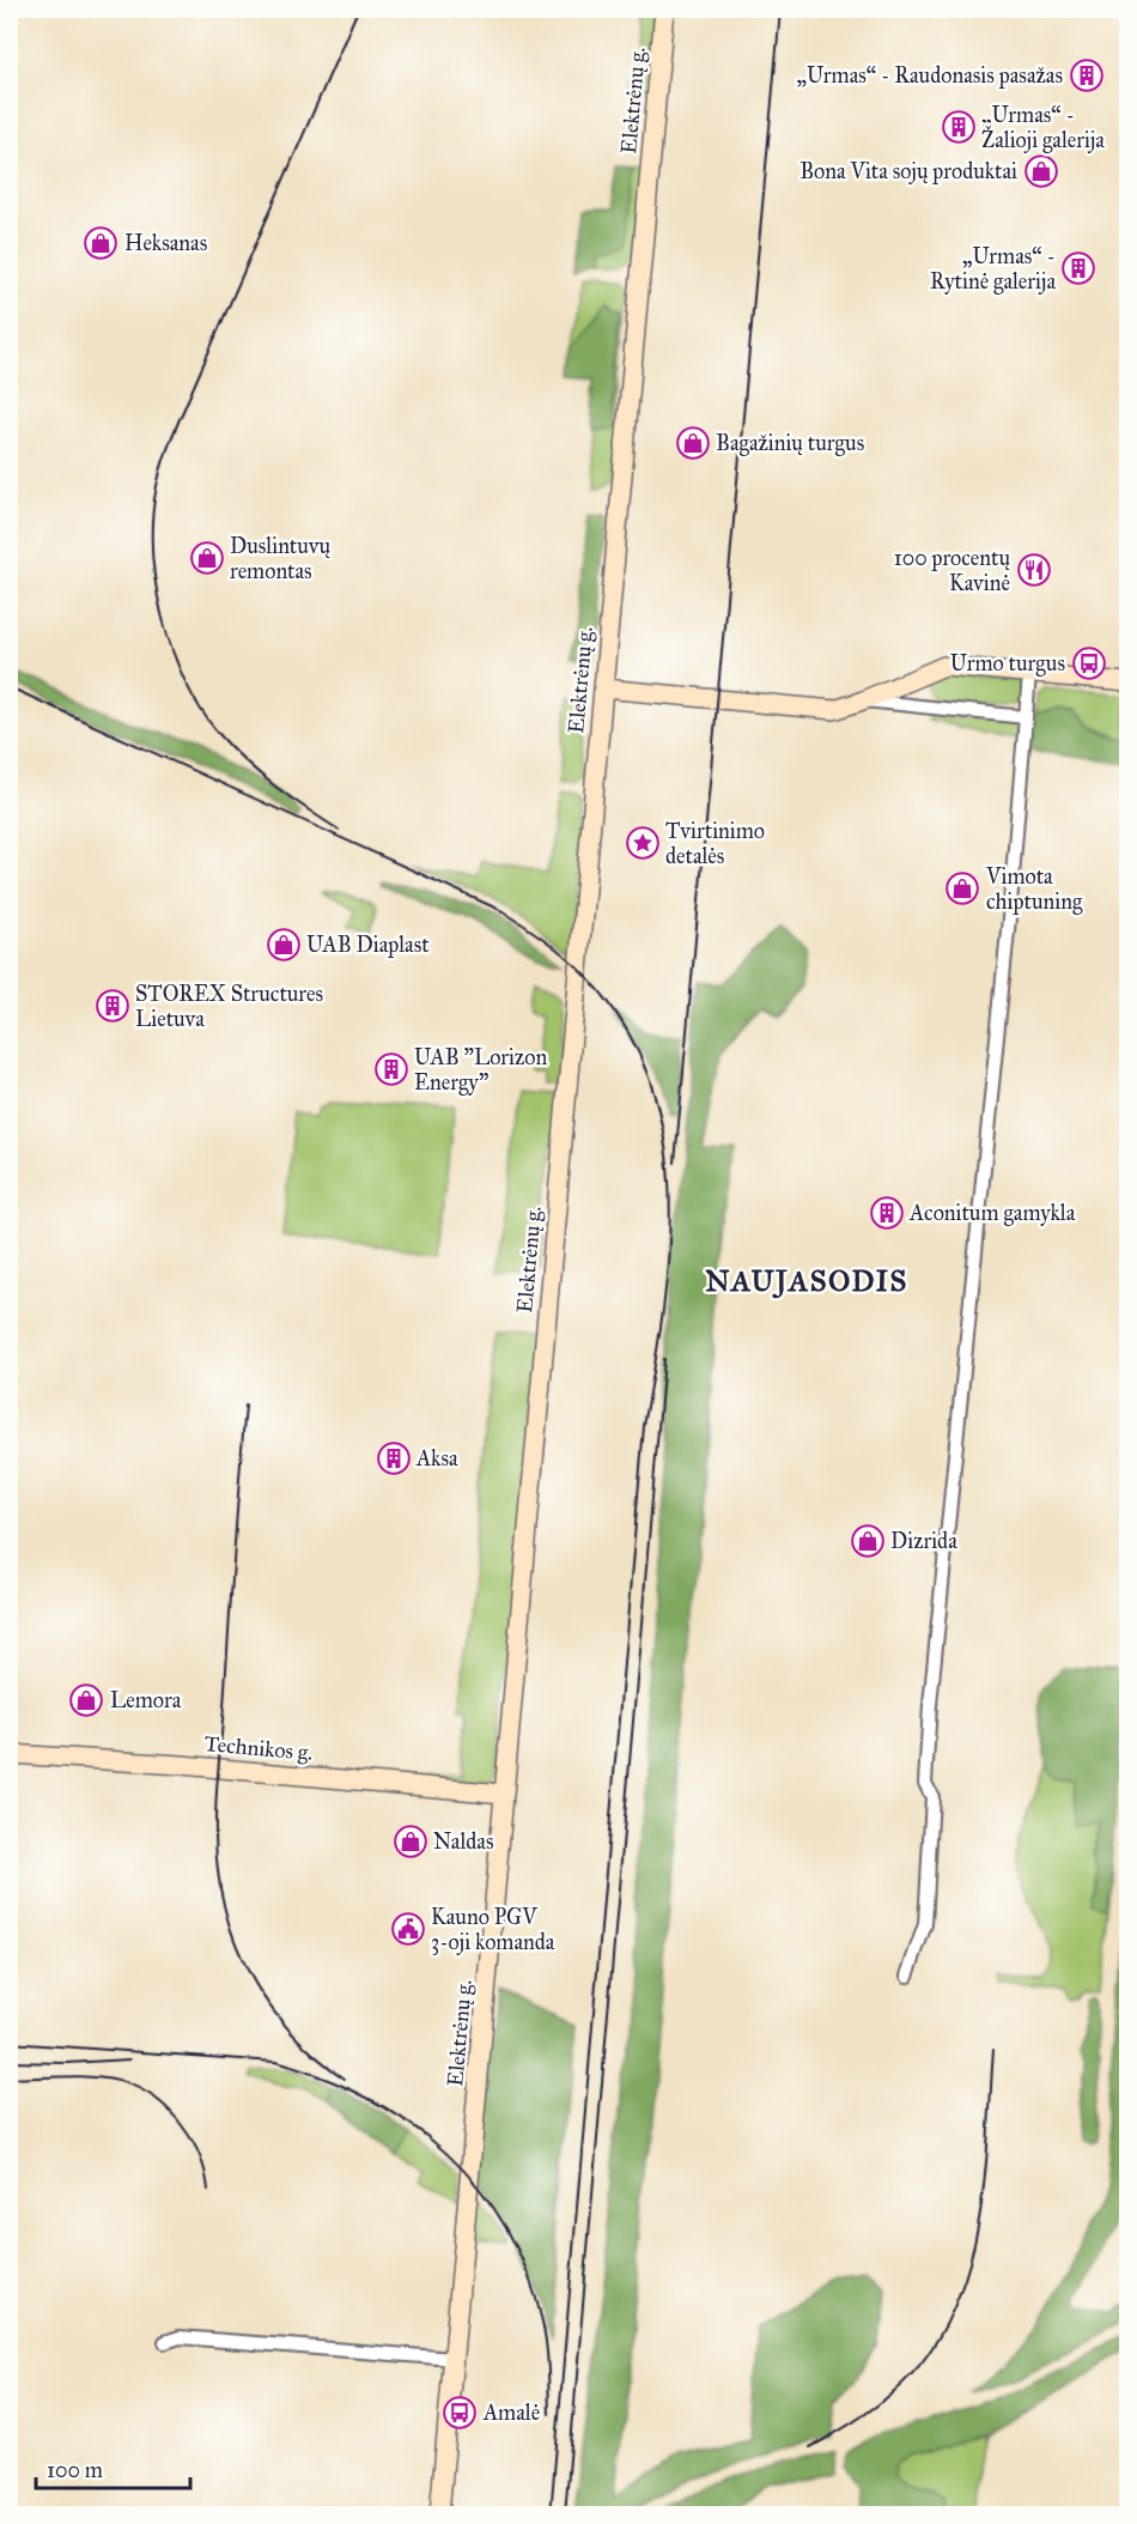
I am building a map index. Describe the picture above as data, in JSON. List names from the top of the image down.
{
  "streets": {
    "street": ["Elektrėnų g.", "Technikos g."]
  },
  "crossings": [
    ["Elektrėnų g.", "Technikos g."]
  ],
  "districts": ["NAUJASODIS"],
  "places": {
    "building": [
      "„Urmas“ - Raudonasis pasažas",
      "„Urmas“ - Žalioji galerija",
      "„Urmas“ - Rytinė galerija",
      "STOREX Structures Lietuva",
      "UAB \"Lorizon Energy\"",
      "Aconitum gamykla",
      "Aksa"
    ],
    "shop": [
      "Bona Vita sojų produktai",
      "Heksanas",
      "Bagažinių turgus",
      "Duslintuvų remontas",
      "Vimota chiptuning",
      "UAB Diaplast",
      "Dizrida",
      "Lemora",
      "Naldas"
    ],
    "restaurant": ["100 procentų Kavinė"],
    "bus stop": ["Urmo turgus", "Amalė"],
    "place": ["Tvirtinimo detalės"],
    "public building": ["Kauno PGV 3-oji komanda"]
  },
  "scale_bar": "100 m"
}
